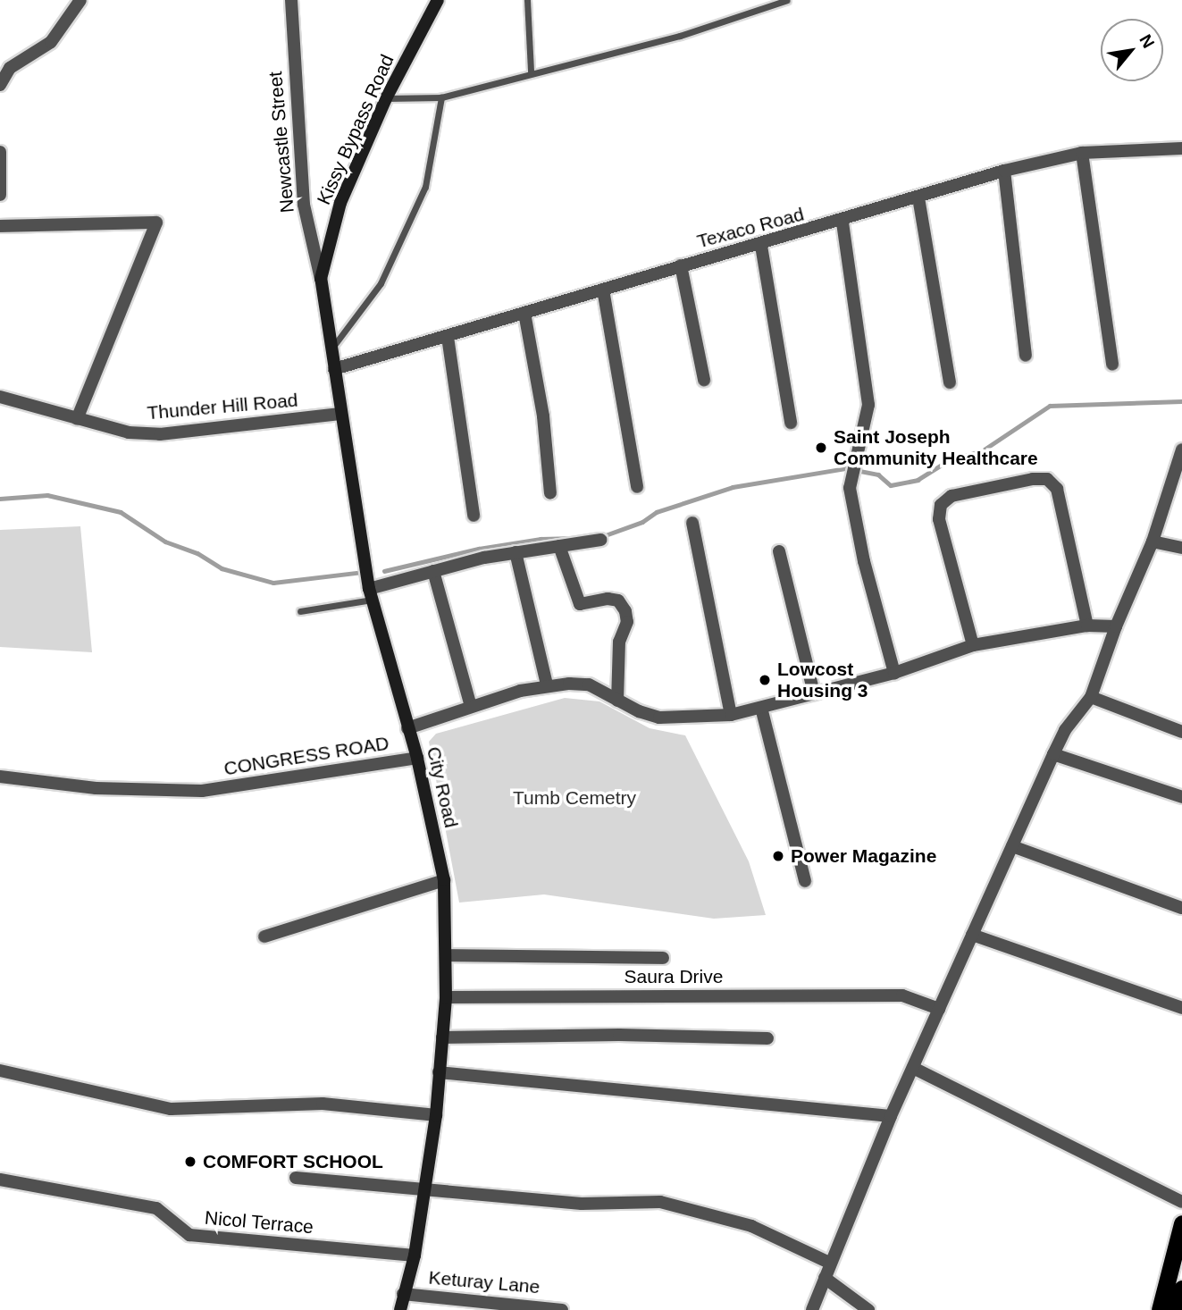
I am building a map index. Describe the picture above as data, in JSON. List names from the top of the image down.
{
  "streets": {
    "main road": ["Kissy Bypass Road", "City Road"],
    "street": [
      "Newcastle Street",
      "Texaco Road",
      "Thunder Hill Road",
      "CONGRESS ROAD",
      "Saura Drive",
      "Nicol Terrace",
      "Keturay Lane"
    ]
  },
  "crossings": [
    ["Kissy Bypass Road", "Newcastle Street"],
    ["Kissy Bypass Road", "City Road"],
    ["Newcastle Street", "City Road"],
    ["Texaco Road", "City Road"],
    ["Thunder Hill Road", "City Road"],
    ["CONGRESS ROAD", "City Road"],
    ["City Road", "Saura Drive"],
    ["City Road", "Nicol Terrace"],
    ["City Road", "Keturay Lane"]
  ],
  "parks": ["Tumb Cemetry"],
  "places": [
    "Saint Joseph Community Healthcare",
    "Lowcost Housing 3",
    "Power Magazine",
    "COMFORT SCHOOL"
  ],
  "north": "top right"
}
